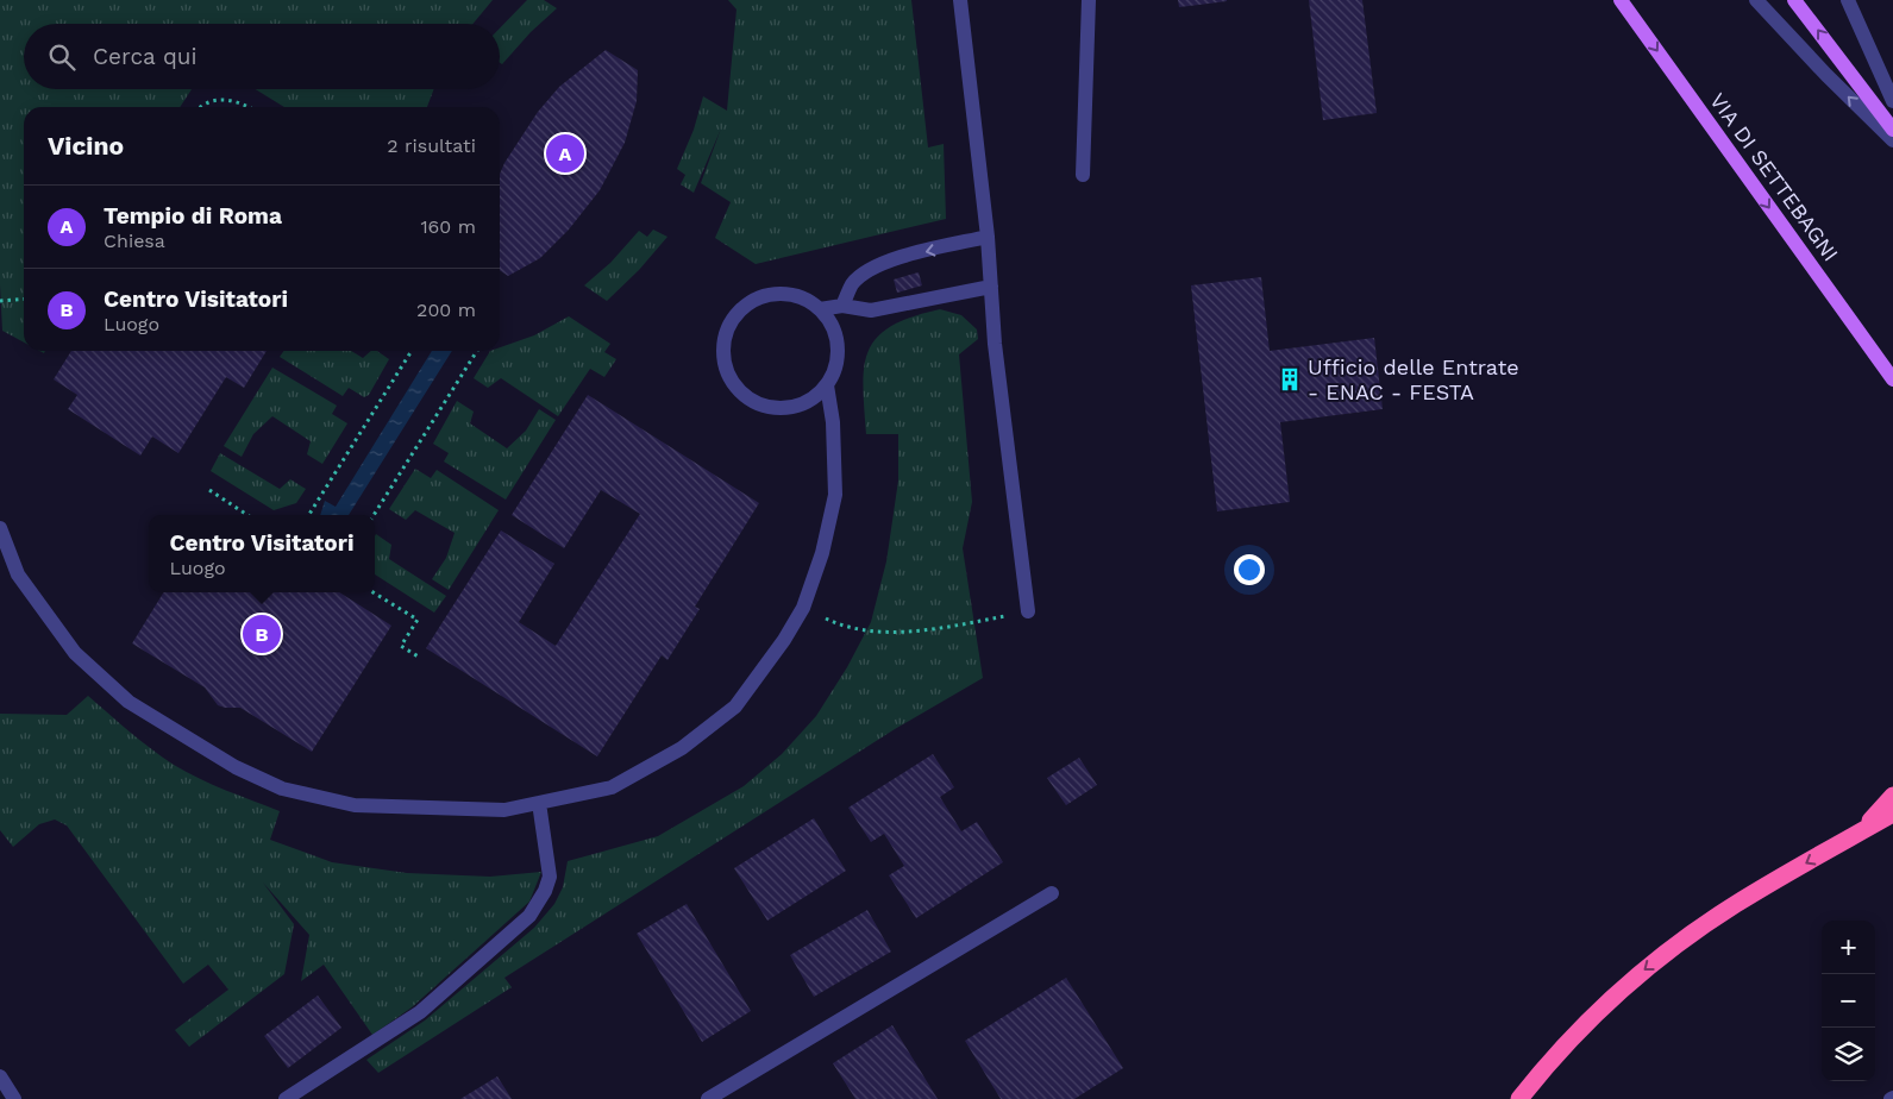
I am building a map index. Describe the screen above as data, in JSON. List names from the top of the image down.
{
  "streets": {
    "main road": ["VIA DI SETTEBAGNI"]
  },
  "one_way": ["VIA DI SETTEBAGNI"],
  "places": {
    "building": ["Ufficio delle Entrate - ENAC - FESTA"]
  },
  "page": {
    "search": "Cerca qui",
    "heading": ["Vicino", "2 risultati"],
    "pins": ["A", "B"],
    "list": [
      {
        "mark": "A",
        "name": "Tempio di Roma",
        "note": "Chiesa",
        "value": "160 m"
      },
      {
        "mark": "B",
        "name": "Centro Visitatori",
        "note": "Luogo",
        "value": "200 m"
      }
    ],
    "popup": ["Centro Visitatori", "Luogo"],
    "map_buttons": ["+", "−"]
  }
}
